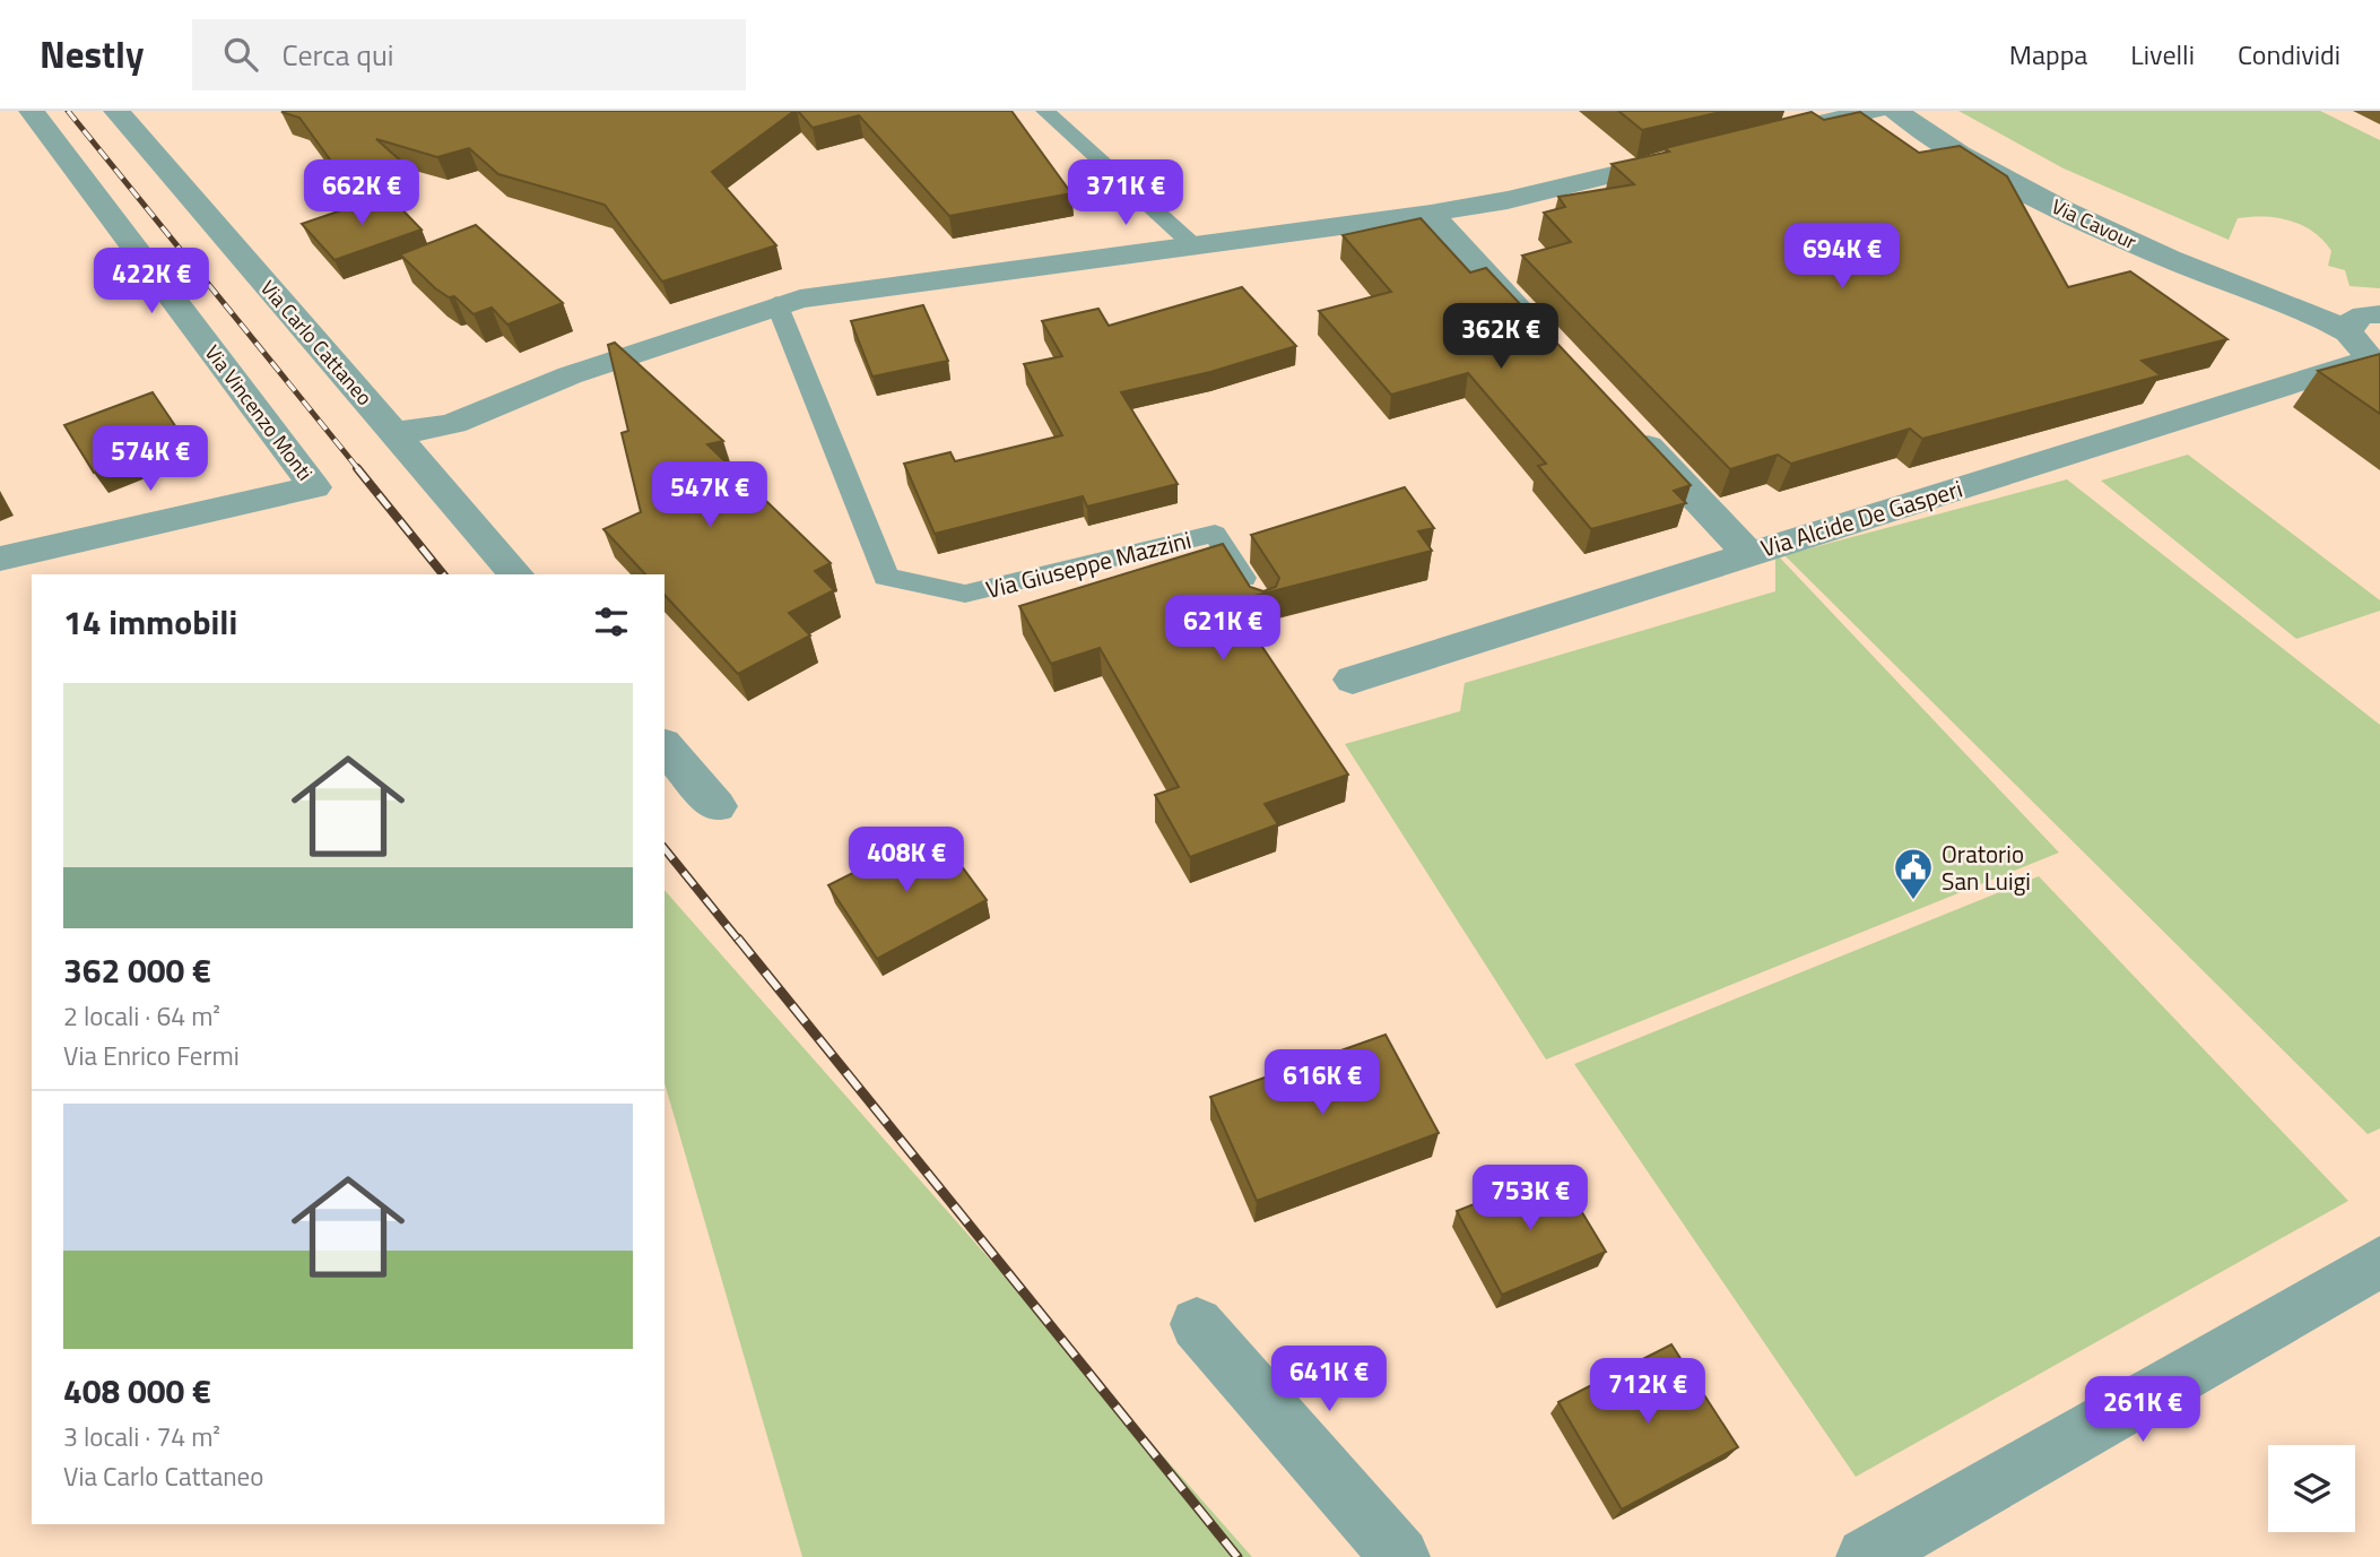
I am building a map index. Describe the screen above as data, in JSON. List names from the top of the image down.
{
  "streets": {
    "street": [
      "Via Cavour",
      "Via Carlo Cattaneo",
      "Via Vincenzo Monti",
      "Via Alcide De Gasperi"
    ],
    "lane": ["Via Giuseppe Mazzini"]
  },
  "crossings": [
    ["Via Cavour", "Via Alcide De Gasperi"]
  ],
  "places": {
    "public building": ["Oratorio San Luigi"]
  },
  "page": {
    "header": "Nestly",
    "search": "Cerca qui",
    "nav": ["Mappa", "Livelli", "Condividi"],
    "price": [
      "662K €",
      "371K €",
      "694K €",
      "422K €",
      "362K €",
      "574K €",
      "547K €",
      "621K €",
      "408K €",
      "616K €",
      "753K €",
      "641K €",
      "712K €",
      "261K €"
    ],
    "heading": "14 immobili",
    "list": [
      {
        "name": "362 000 €",
        "note": "2 locali · 64 m² · Via Enrico Fermi"
      },
      {
        "name": "408 000 €",
        "note": "3 locali · 74 m² · Via Carlo Cattaneo"
      }
    ]
  }
}
